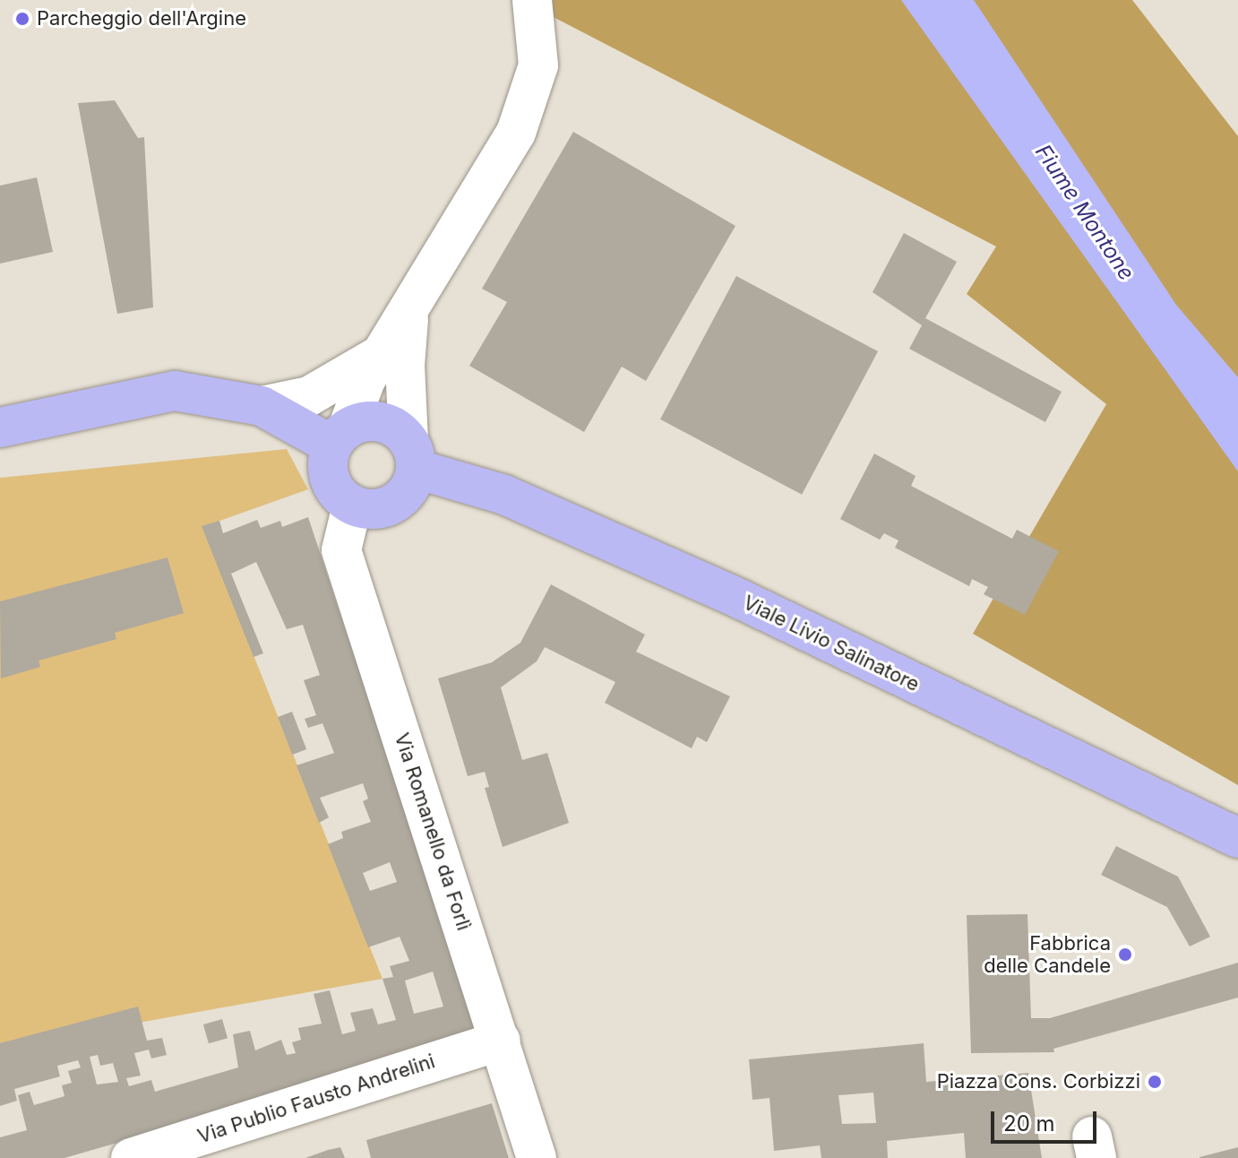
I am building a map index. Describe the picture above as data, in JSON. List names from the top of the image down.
{
  "streets": {
    "main road": ["Viale Livio Salinatore"],
    "street": ["Via Romanello da Forlì", "Via Publio Fausto Andrelini"]
  },
  "crossings": [
    ["Viale Livio Salinatore", "Via Romanello da Forlì"],
    ["Via Romanello da Forlì", "Via Publio Fausto Andrelini"]
  ],
  "water": ["Fiume Montone"],
  "places": ["Parcheggio dell'Argine", "Fabbrica delle Candele", "Piazza Cons. Corbizzi"],
  "scale_bar": "20 m"
}
